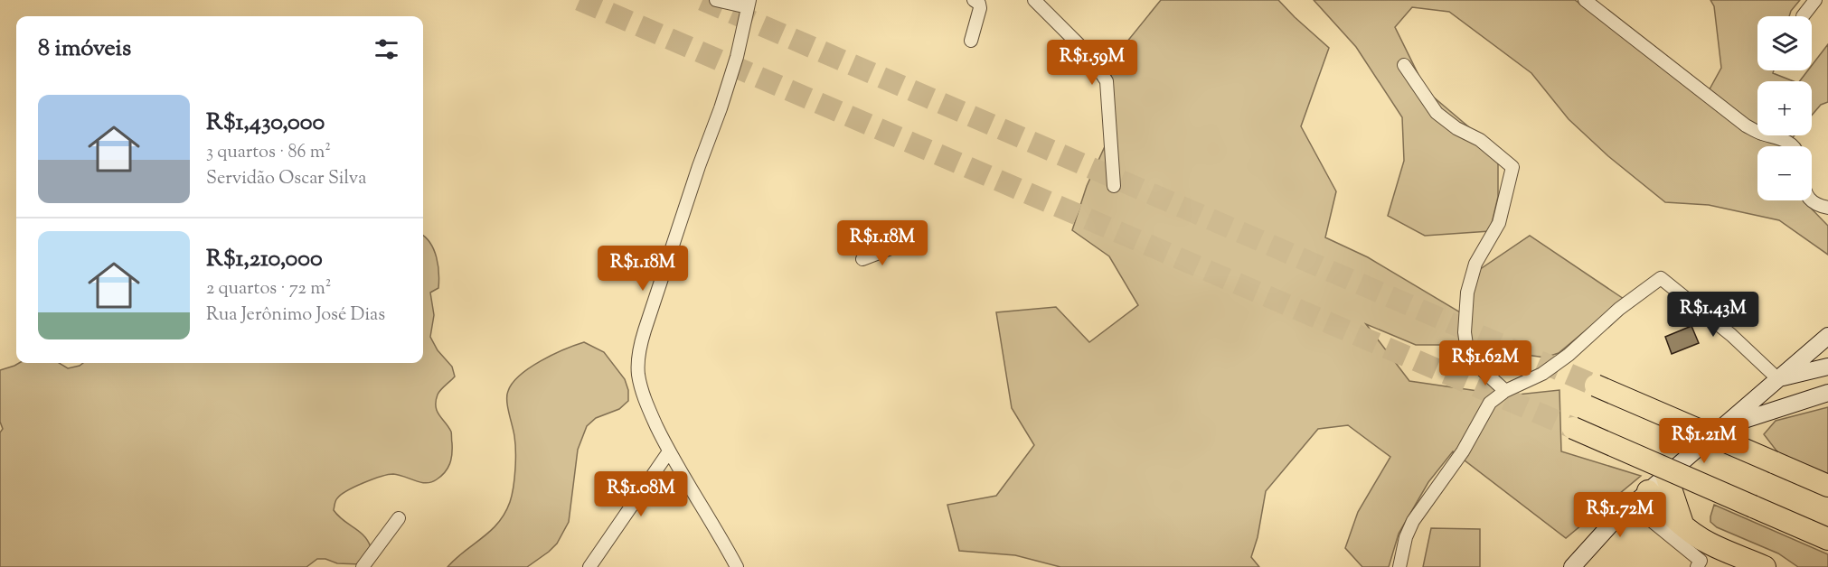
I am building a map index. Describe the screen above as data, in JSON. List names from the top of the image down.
{
  "page": {
    "map_buttons": ["+", "−"],
    "heading": "8 imóveis",
    "price": [
      "R$1.59M",
      "R$1.18M",
      "R$1.18M",
      "R$1.43M",
      "R$1.62M",
      "R$1.21M",
      "R$1.08M",
      "R$1.72M"
    ],
    "list": [
      {
        "name": "R$1,430,000",
        "note": "3 quartos · 86 m² · Servidão Oscar Silva"
      },
      {
        "name": "R$1,210,000",
        "note": "2 quartos · 72 m² · Rua Jerônimo José Dias"
      }
    ]
  }
}
